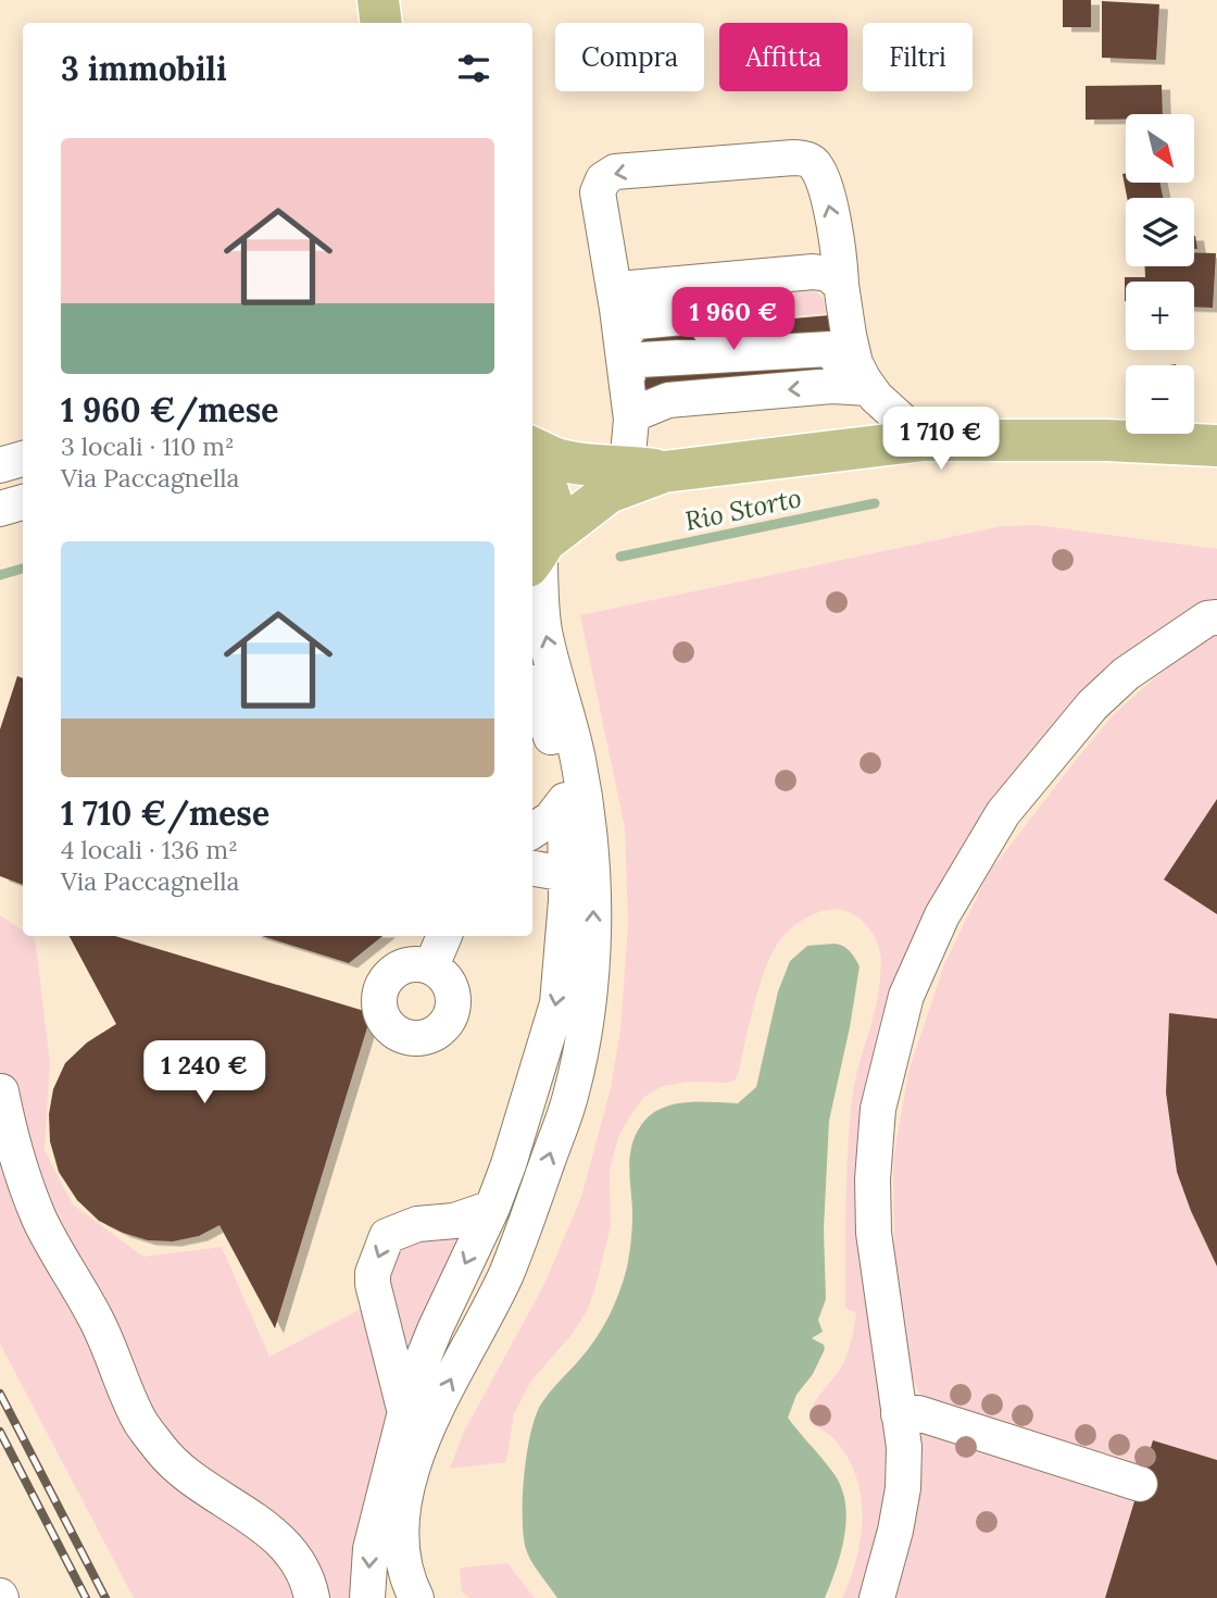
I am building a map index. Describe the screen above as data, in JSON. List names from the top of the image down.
{
  "water": ["Rio Storto"],
  "north": "bottom right",
  "page": {
    "chip": ["Compra", "Affitta", "Filtri"],
    "heading": "3 immobili",
    "map_buttons": ["+", "−"],
    "list": [
      {
        "name": "1 960 €/mese",
        "note": "3 locali · 110 m² · Via Paccagnella"
      },
      {
        "name": "1 710 €/mese",
        "note": "4 locali · 136 m² · Via Paccagnella"
      }
    ],
    "price": ["1 960 €", "1 710 €", "1 240 €"]
  }
}
